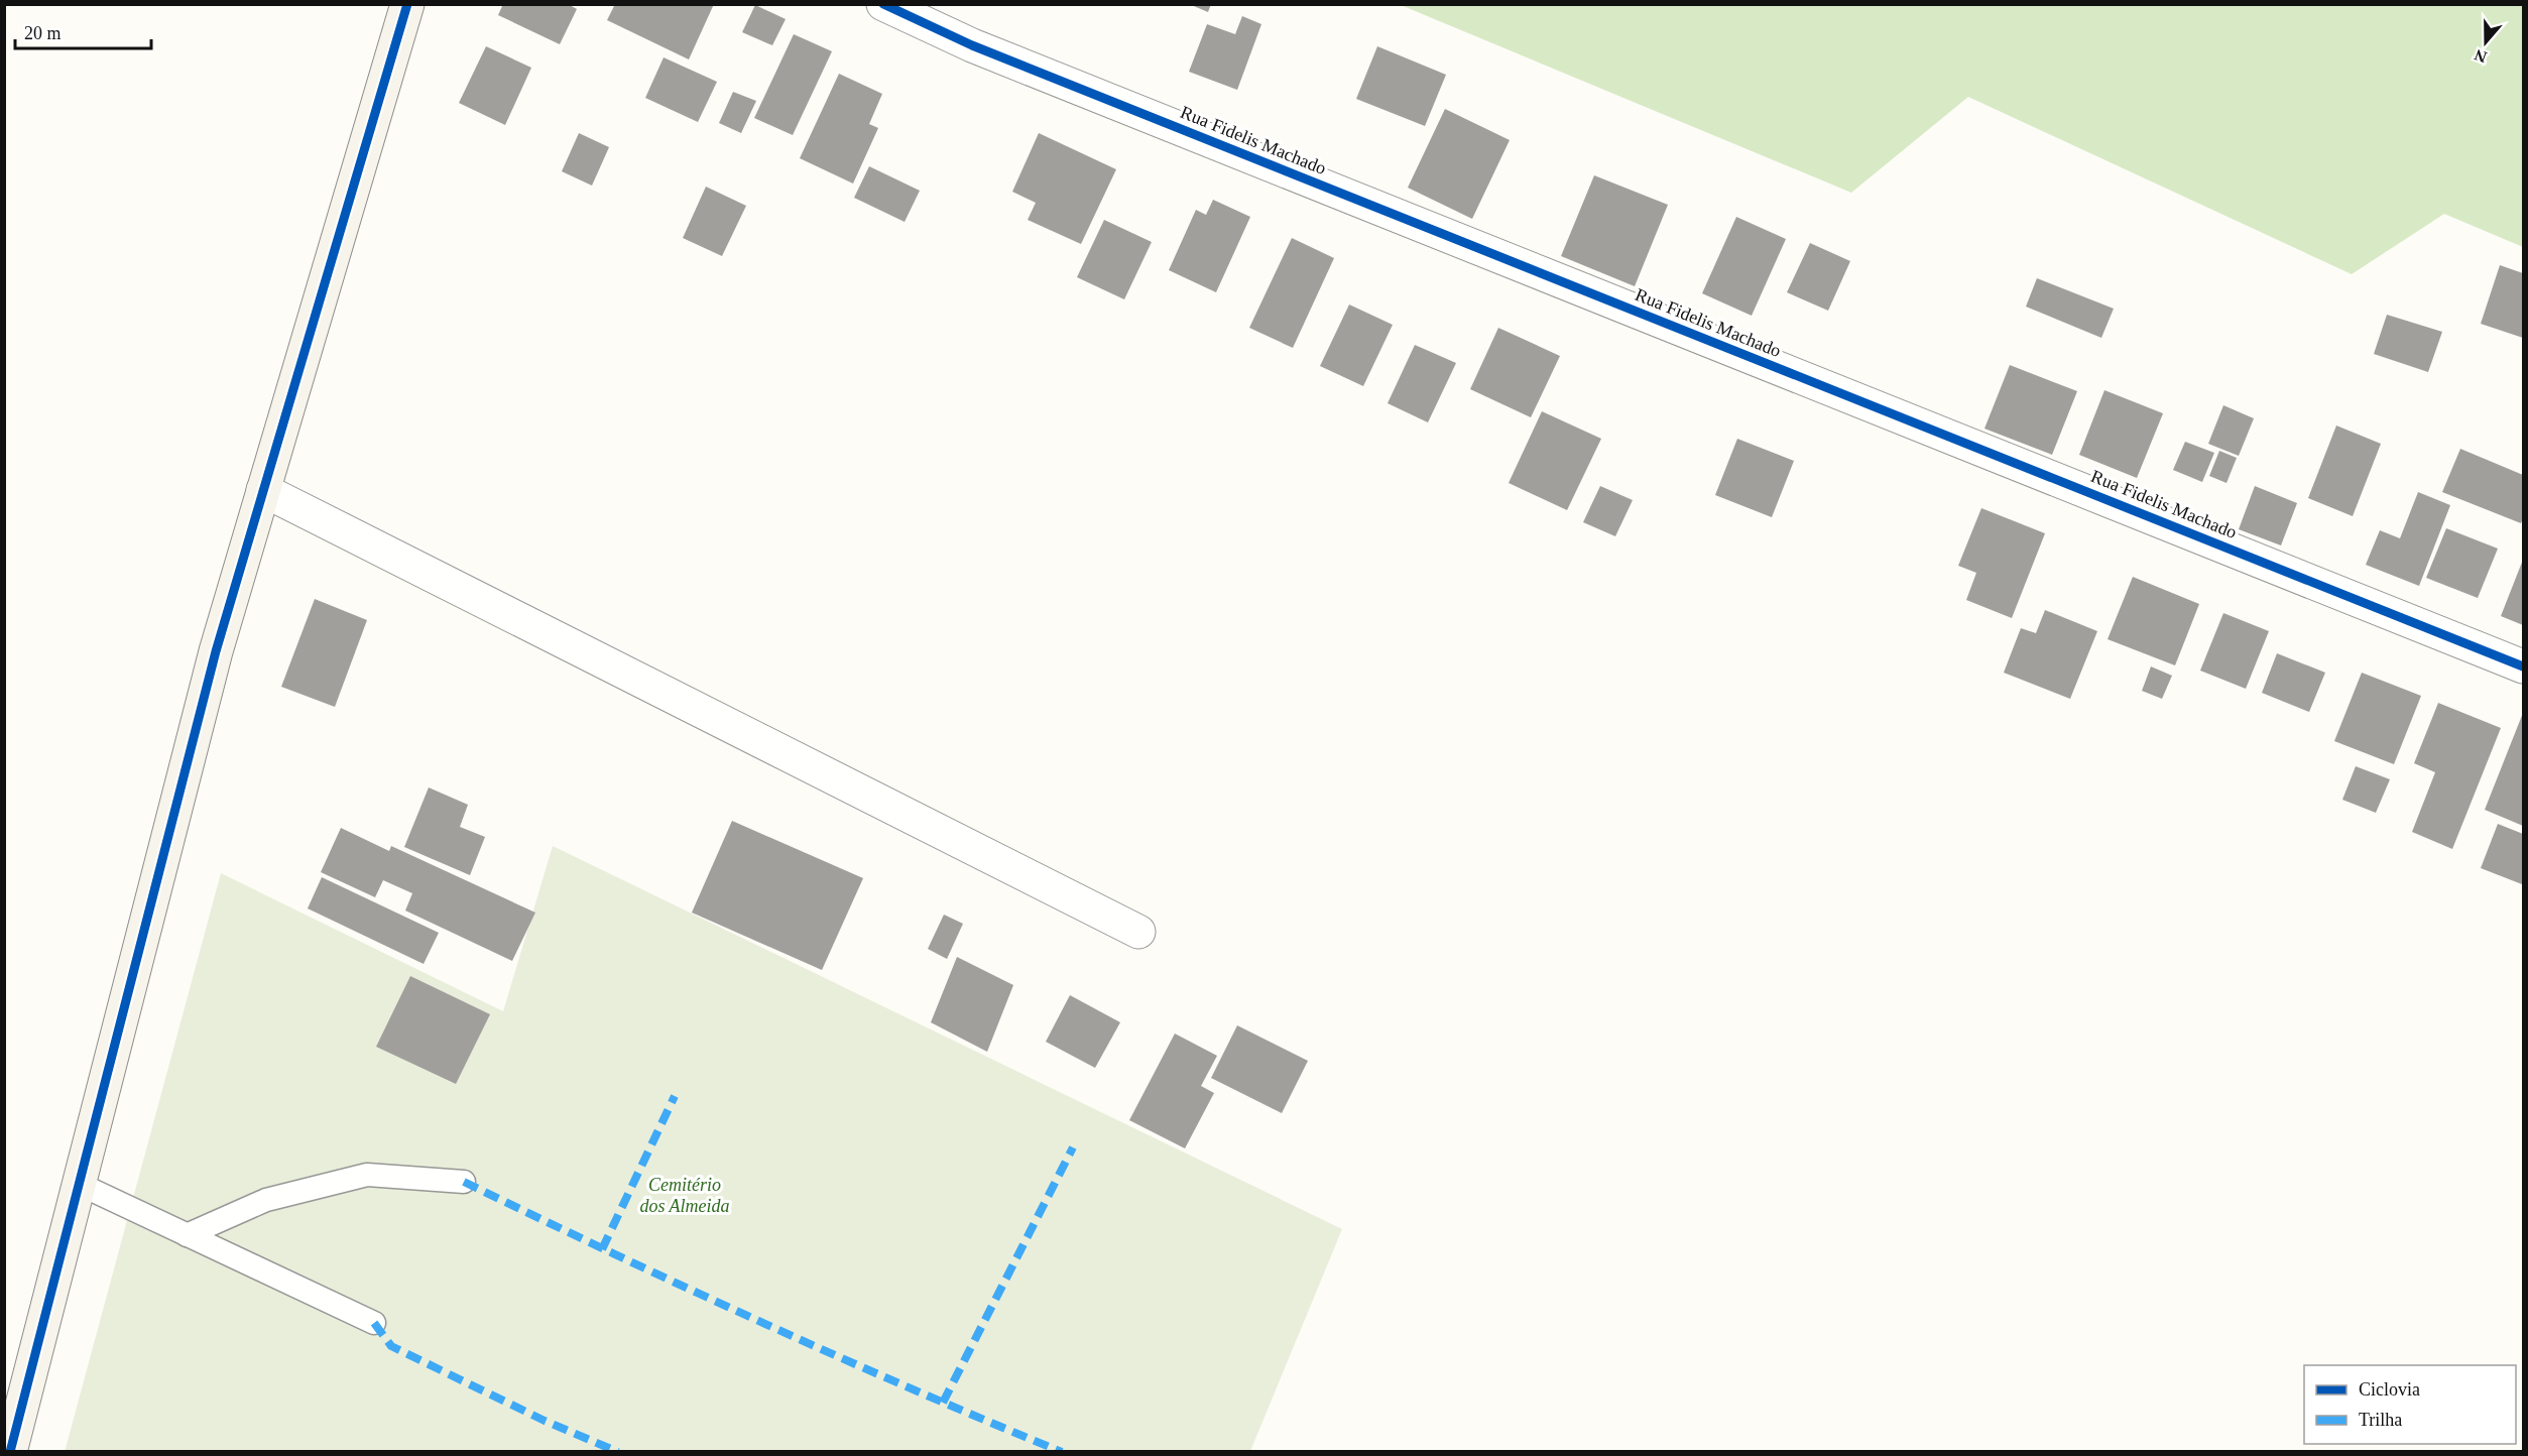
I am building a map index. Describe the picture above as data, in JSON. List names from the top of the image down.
{
  "streets": {
    "street": ["Rua Fidelis Machado"]
  },
  "parks": ["Cemitério dos Almeida"],
  "legend": ["Ciclovia", "Trilha"],
  "scale_bar": "20 m",
  "north": "bottom"
}
